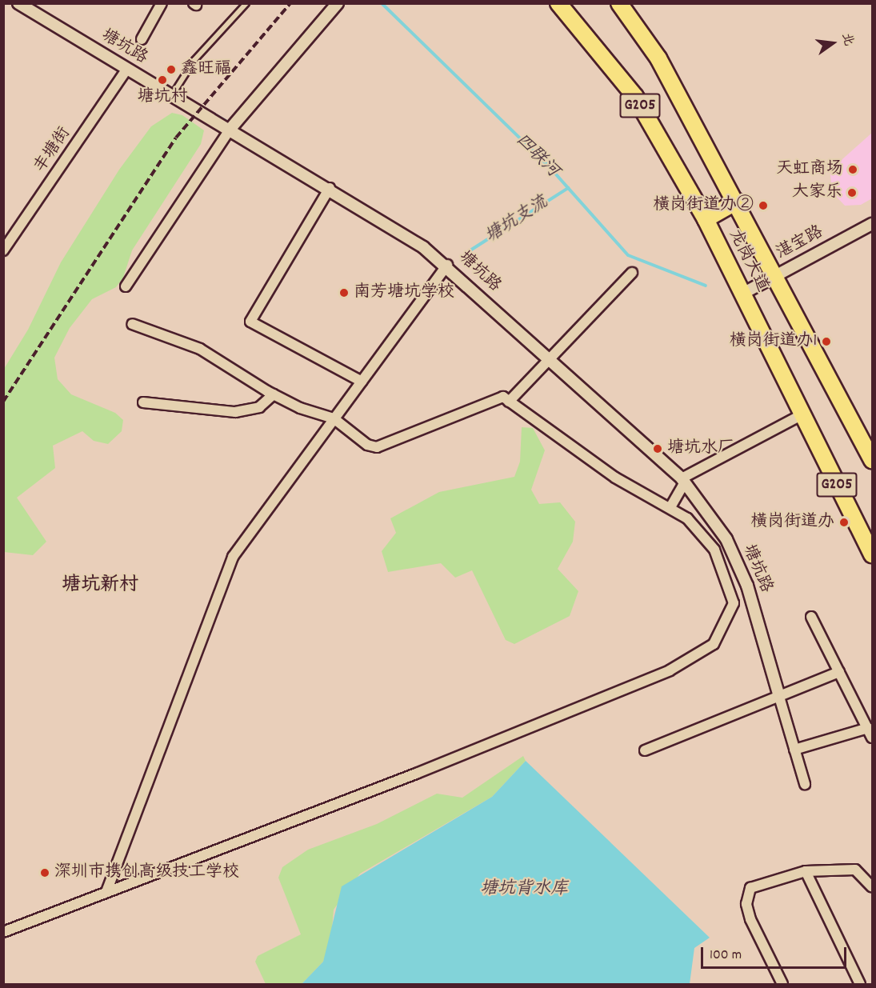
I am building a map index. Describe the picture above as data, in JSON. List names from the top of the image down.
{
  "streets": {
    "highway": ["G205", "龙岗大道"],
    "street": ["塘坑路", "丰塘街", "湛宝路"]
  },
  "crossings": [
    ["塘坑路", "丰塘街"],
    ["湛宝路", "龙岗大道"]
  ],
  "districts": ["塘坑新村"],
  "water": ["四联河", "塘坑支流", "塘坑背水库"],
  "places": [
    "鑫旺福",
    "塘坑村",
    "天虹商场",
    "大家乐",
    "横岗街道办②",
    "南芳塘坑学校",
    "横岗街道办1",
    "塘坑水厂",
    "横岗街道办",
    "深圳市携创高级技工学校"
  ],
  "scale_bar": "100 m",
  "north": "right"
}
